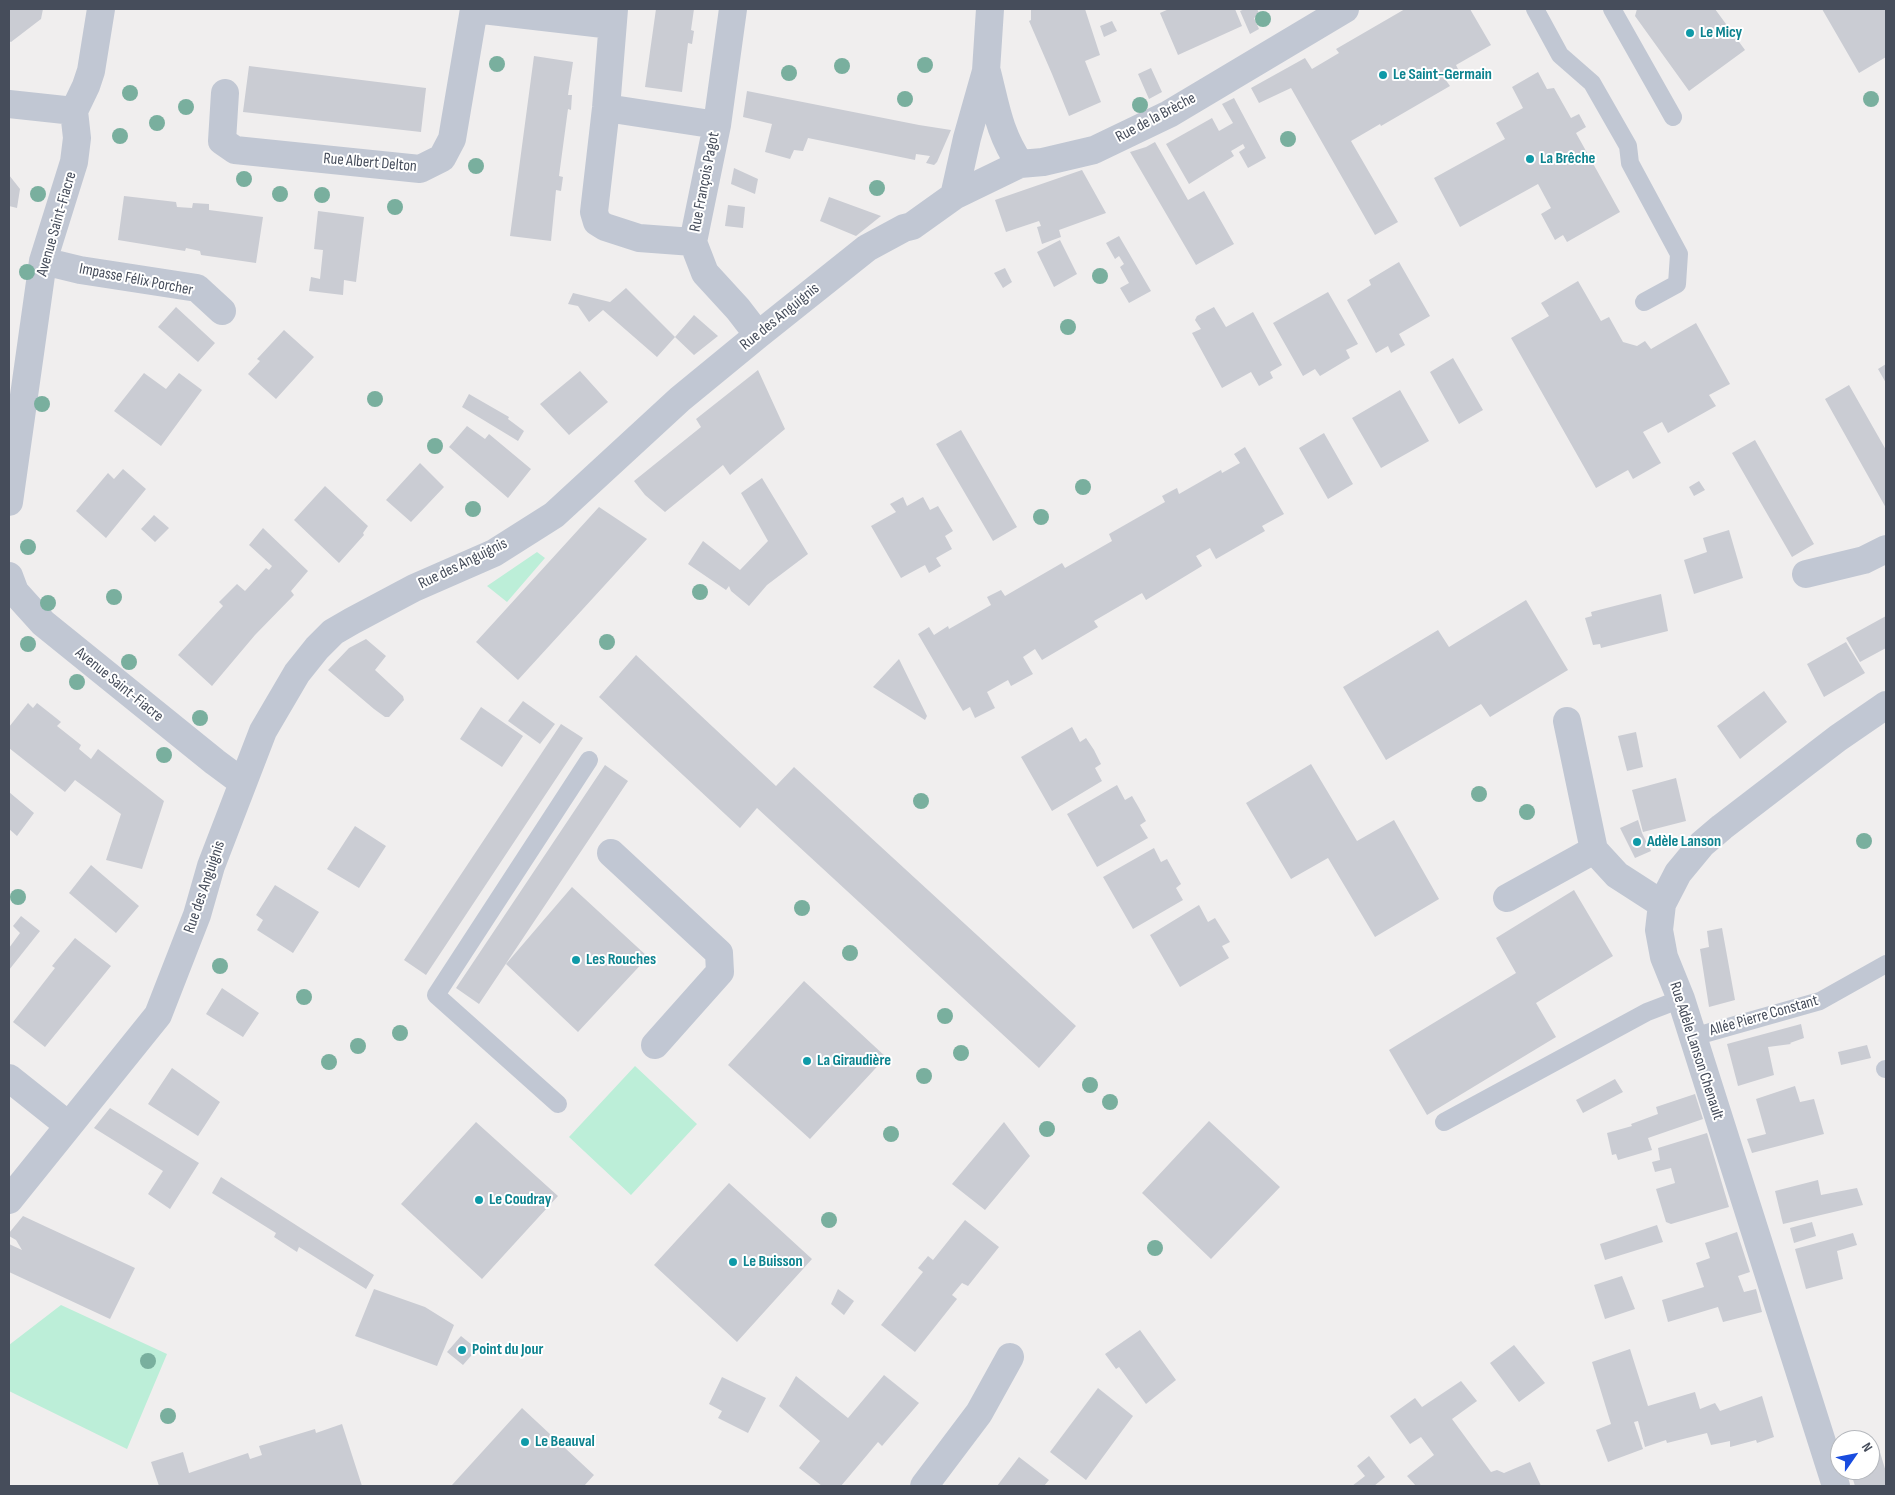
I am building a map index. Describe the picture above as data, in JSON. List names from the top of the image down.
{
  "streets": {
    "street": [
      "Rue de la Brèche",
      "Rue Albert Delton",
      "Rue François Pagot",
      "Avenue Saint-Fiacre",
      "Impasse Félix Porcher",
      "Rue des Anguignis",
      "Rue Adèle Lanson Chenault"
    ],
    "lane": ["Allée Pierre Constant"]
  },
  "crossings": [
    ["Rue de la Brèche", "Rue des Anguignis"],
    ["Rue Albert Delton", "Rue François Pagot"],
    ["Rue François Pagot", "Rue des Anguignis"],
    ["Avenue Saint-Fiacre", "Impasse Félix Porcher"],
    ["Avenue Saint-Fiacre", "Rue des Anguignis"],
    ["Allée Pierre Constant", "Rue Adèle Lanson Chenault"]
  ],
  "places": [
    "Le Micy",
    "Le Saint-Germain",
    "La Brêche",
    "Adèle Lanson",
    "Les Rouches",
    "La Giraudière",
    "Le Coudray",
    "Le Buisson",
    "Point du Jour",
    "Le Beauval"
  ],
  "north": "top right"
}
